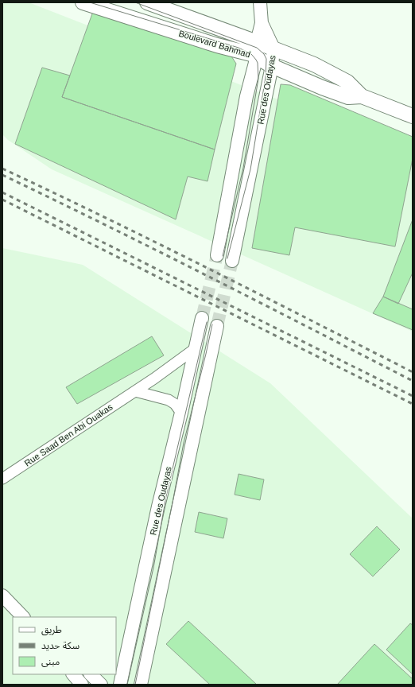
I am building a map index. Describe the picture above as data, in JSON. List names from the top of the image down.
{
  "streets": {
    "main road": ["Boulevard Bahmad"],
    "street": ["Rue des Oudayas", "Rue Saad Ben Abi Ouakas"]
  },
  "crossings": [
    ["Boulevard Bahmad", "Rue des Oudayas"],
    ["Rue des Oudayas", "Rue Saad Ben Abi Ouakas"]
  ],
  "legend": ["طريق", "سكة حديد", "مبنى"]
}
